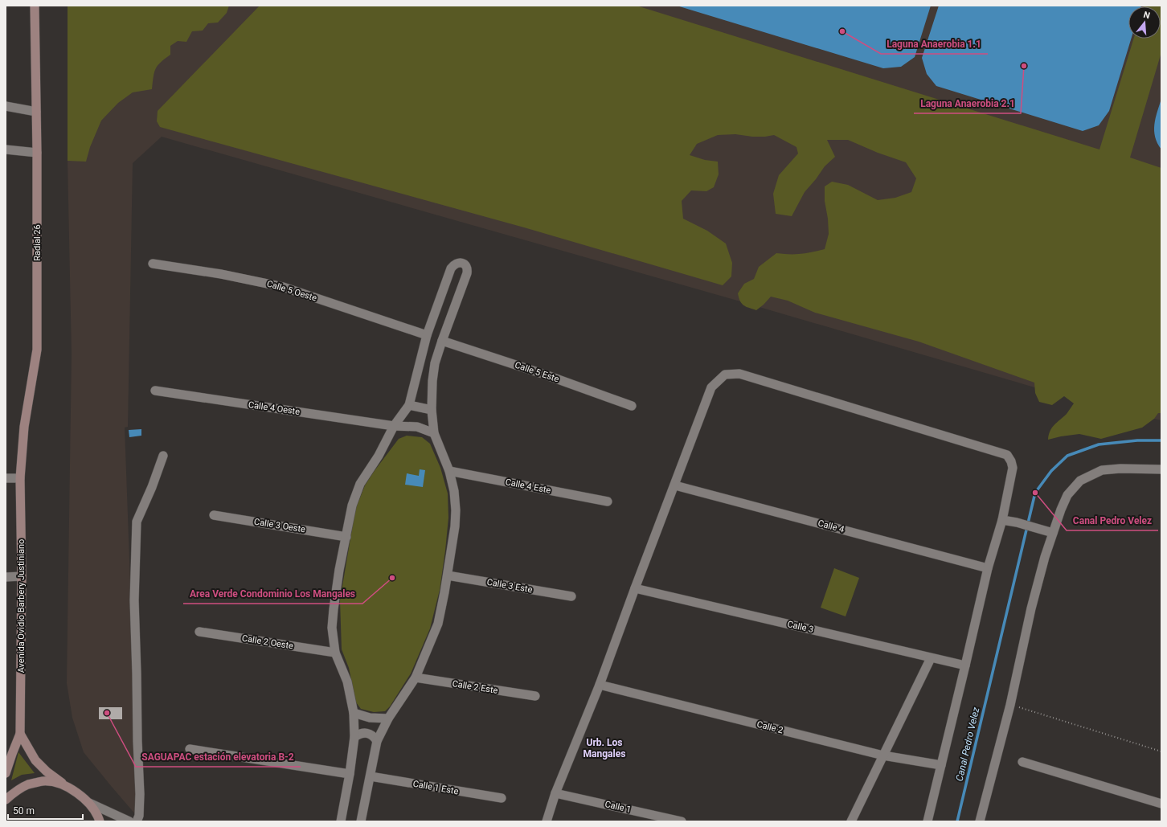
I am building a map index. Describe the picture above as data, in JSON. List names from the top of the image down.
{
  "streets": {
    "main road": ["Radial 26", "Avenida Ovidio Barbery Justiniano"],
    "street": [
      "Calle 5 Oeste",
      "Calle 5 Este",
      "Calle 4 Oeste",
      "Calle 4 Este",
      "Calle 3 Oeste",
      "Calle 4",
      "Calle 3 Este",
      "Calle 3",
      "Calle 2 Oeste",
      "Calle 2 Este",
      "Calle 2",
      "Calle 1 Este",
      "Calle 1"
    ]
  },
  "crossings": [
    ["Radial 26", "Avenida Ovidio Barbery Justiniano"]
  ],
  "districts": ["Urb. Los Mangales"],
  "water": ["Canal Pedro Velez"],
  "places": [
    "Laguna Anaerobia 1.1",
    "Laguna Anaerobia 2.1",
    "Canal Pedro Velez",
    "Area Verde Condominio Los Mangales",
    "SAGUAPAC estación elevatoria B-2"
  ],
  "scale_bar": "50 m",
  "north": "top"
}
